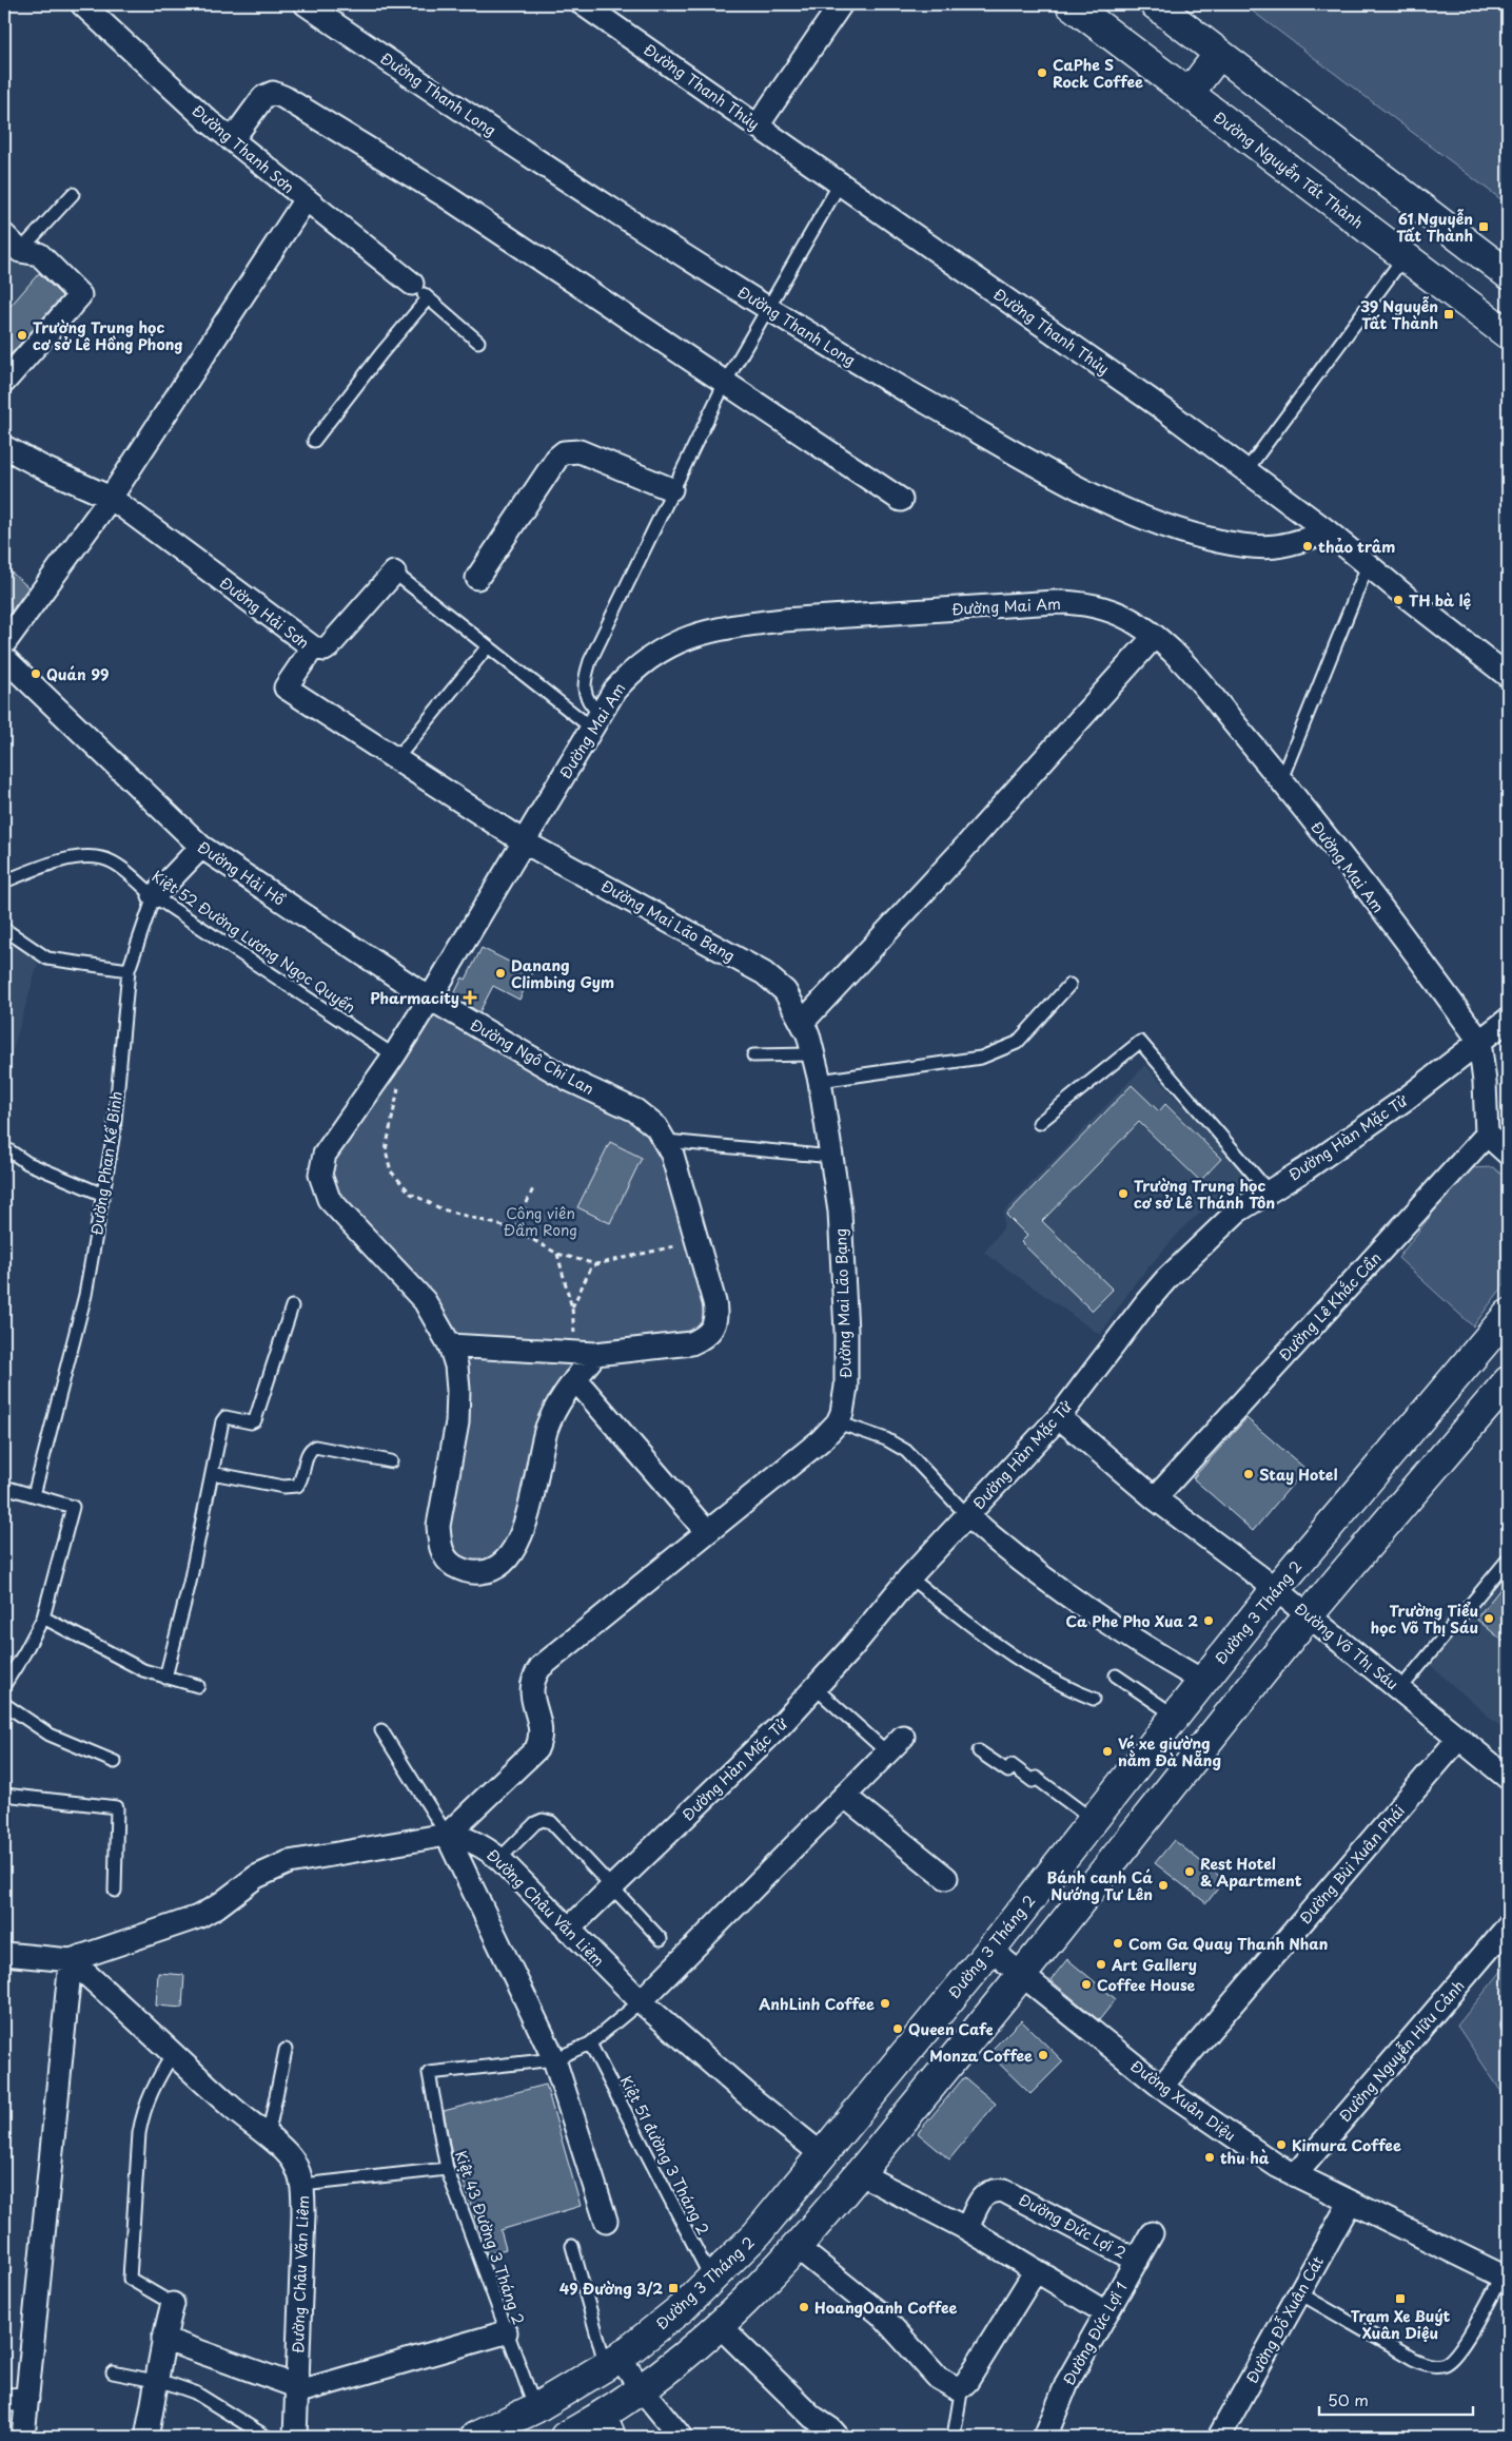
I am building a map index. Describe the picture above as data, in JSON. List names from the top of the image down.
{
  "streets": {
    "main road": ["Đường Nguyễn Tất Thành", "Đường 3 Tháng 2"],
    "street": [
      "Đường Thanh Thủy",
      "Đường Thanh Long",
      "Đường Thanh Sơn",
      "Đường Mai Am",
      "Đường Hải Sơn",
      "Đường Hải Hồ",
      "Đường Mai Lão Bạng",
      "Đường Ngô Chi Lan",
      "Đường Hàn Mặc Tử",
      "Đường Phan Kế Bính",
      "Đường Lê Khắc Cần",
      "Đường Võ Thị Sáu",
      "Đường Bùi Xuân Phái",
      "Đường Châu Văn Liêm",
      "Đường Nguyễn Hữu Cảnh",
      "Đường Xuân Diệu",
      "Đường Đức Lợi 2",
      "Đường Đỗ Xuân Cát",
      "Đường Đức Lợi 1"
    ],
    "lane": ["Kiệt 52 Đường Lương Ngọc Quyến", "Kiệt 51 đường 3 Tháng 2", "Kiệt 43 Đường 3 Tháng 2"]
  },
  "crossings": [
    ["Đường Thanh Thủy", "Đường Thanh Long"],
    ["Đường Mai Am", "Đường Hải Sơn"],
    ["Đường Mai Am", "Đường Hải Hồ"],
    ["Đường Mai Am", "Đường Mai Lão Bạng"],
    ["Đường Mai Am", "Đường Ngô Chi Lan"],
    ["Đường Mai Am", "Đường Hàn Mặc Tử"],
    ["Đường Mai Am", "Đường Lê Khắc Cần"],
    ["Đường Hải Sơn", "Đường Mai Lão Bạng"],
    ["Đường Hải Hồ", "Đường Ngô Chi Lan"],
    ["Đường Hải Hồ", "Đường Phan Kế Bính"],
    ["Đường Mai Lão Bạng", "Đường Châu Văn Liêm"],
    ["Kiệt 52 Đường Lương Ngọc Quyến", "Đường Phan Kế Bính"],
    ["Đường Hàn Mặc Tử", "Đường Võ Thị Sáu"],
    ["Đường Hàn Mặc Tử", "Đường Châu Văn Liêm"],
    ["Đường Lê Khắc Cần", "Đường Võ Thị Sáu"],
    ["Đường 3 Tháng 2", "Đường Võ Thị Sáu"],
    ["Đường 3 Tháng 2", "Đường Châu Văn Liêm"],
    ["Đường 3 Tháng 2", "Đường Xuân Diệu"],
    ["Đường 3 Tháng 2", "Kiệt 51 đường 3 Tháng 2"],
    ["Đường 3 Tháng 2", "Kiệt 43 Đường 3 Tháng 2"],
    ["Đường Võ Thị Sáu", "Đường Bùi Xuân Phái"],
    ["Đường Bùi Xuân Phái", "Đường Xuân Diệu"],
    ["Đường Nguyễn Hữu Cảnh", "Đường Xuân Diệu"],
    ["Đường Xuân Diệu", "Đường Đỗ Xuân Cát"],
    ["Đường Đức Lợi 2", "Đường Đức Lợi 1"]
  ],
  "parks": ["Công viên Đầm Rong"],
  "places": {
    "other": [
      "CaPhe S Rock Coffee",
      "Trường Trung học cơ sở Lê Hồng Phong",
      "thảo trâm",
      "TH bà lệ",
      "Quán 99",
      "Danang Climbing Gym",
      "Trường Trung học cơ sở Lê Thánh Tôn",
      "Stay Hotel",
      "Trường Tiểu học Võ Thị Sáu",
      "Ca Phe Pho Xua 2",
      "Vé xe giường nằm Đà Nẵng",
      "Rest Hotel & Apartment",
      "Bánh canh Cá Nướng Tư Lên",
      "Com Ga Quay Thanh Nhan",
      "Art Gallery",
      "Coffee House",
      "AnhLinh Coffee",
      "Queen Cafe",
      "Monza Coffee",
      "Kimura Coffee",
      "thu hà",
      "HoangOanh Coffee"
    ],
    "transit": [
      "61 Nguyễn Tất Thành",
      "39 Nguyễn Tất Thành",
      "49 Đường 3/2",
      "Trạm Xe Buýt Xuân Diệu"
    ],
    "health": ["Pharmacity"]
  },
  "scale_bar": "50 m"
}
